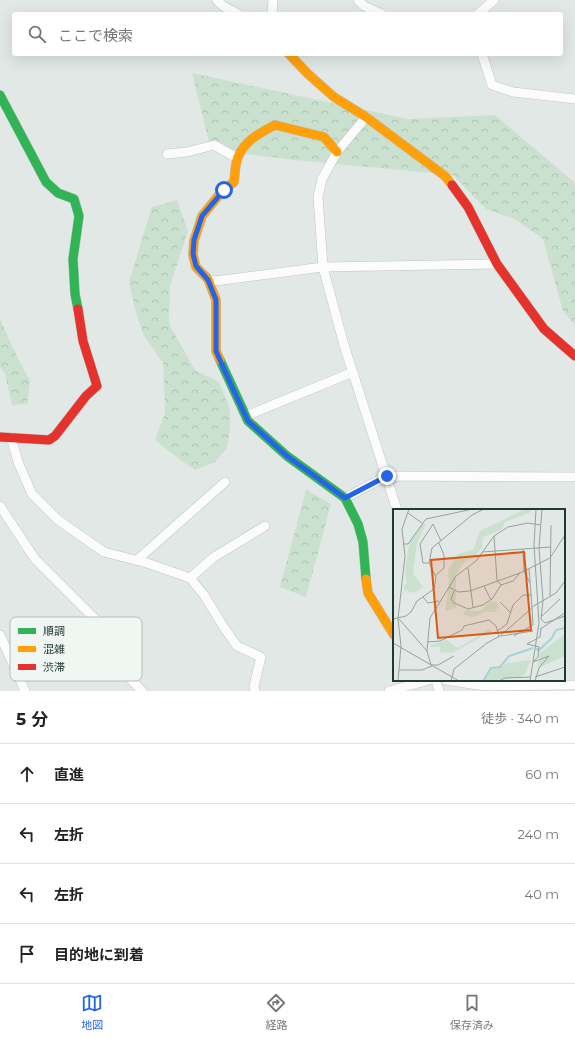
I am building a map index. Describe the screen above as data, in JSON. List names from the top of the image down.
{
  "legend": ["順調", "混雑", "渋滞"],
  "page": {
    "search": "ここで検索",
    "heading": ["5 分", "徒歩 · 340 m"],
    "list": [
      ["直進", "60 m"],
      ["左折", "240 m"],
      ["左折", "40 m"],
      "目的地に到着"
    ],
    "nav": ["地図", "経路", "保存済み"]
  }
}
